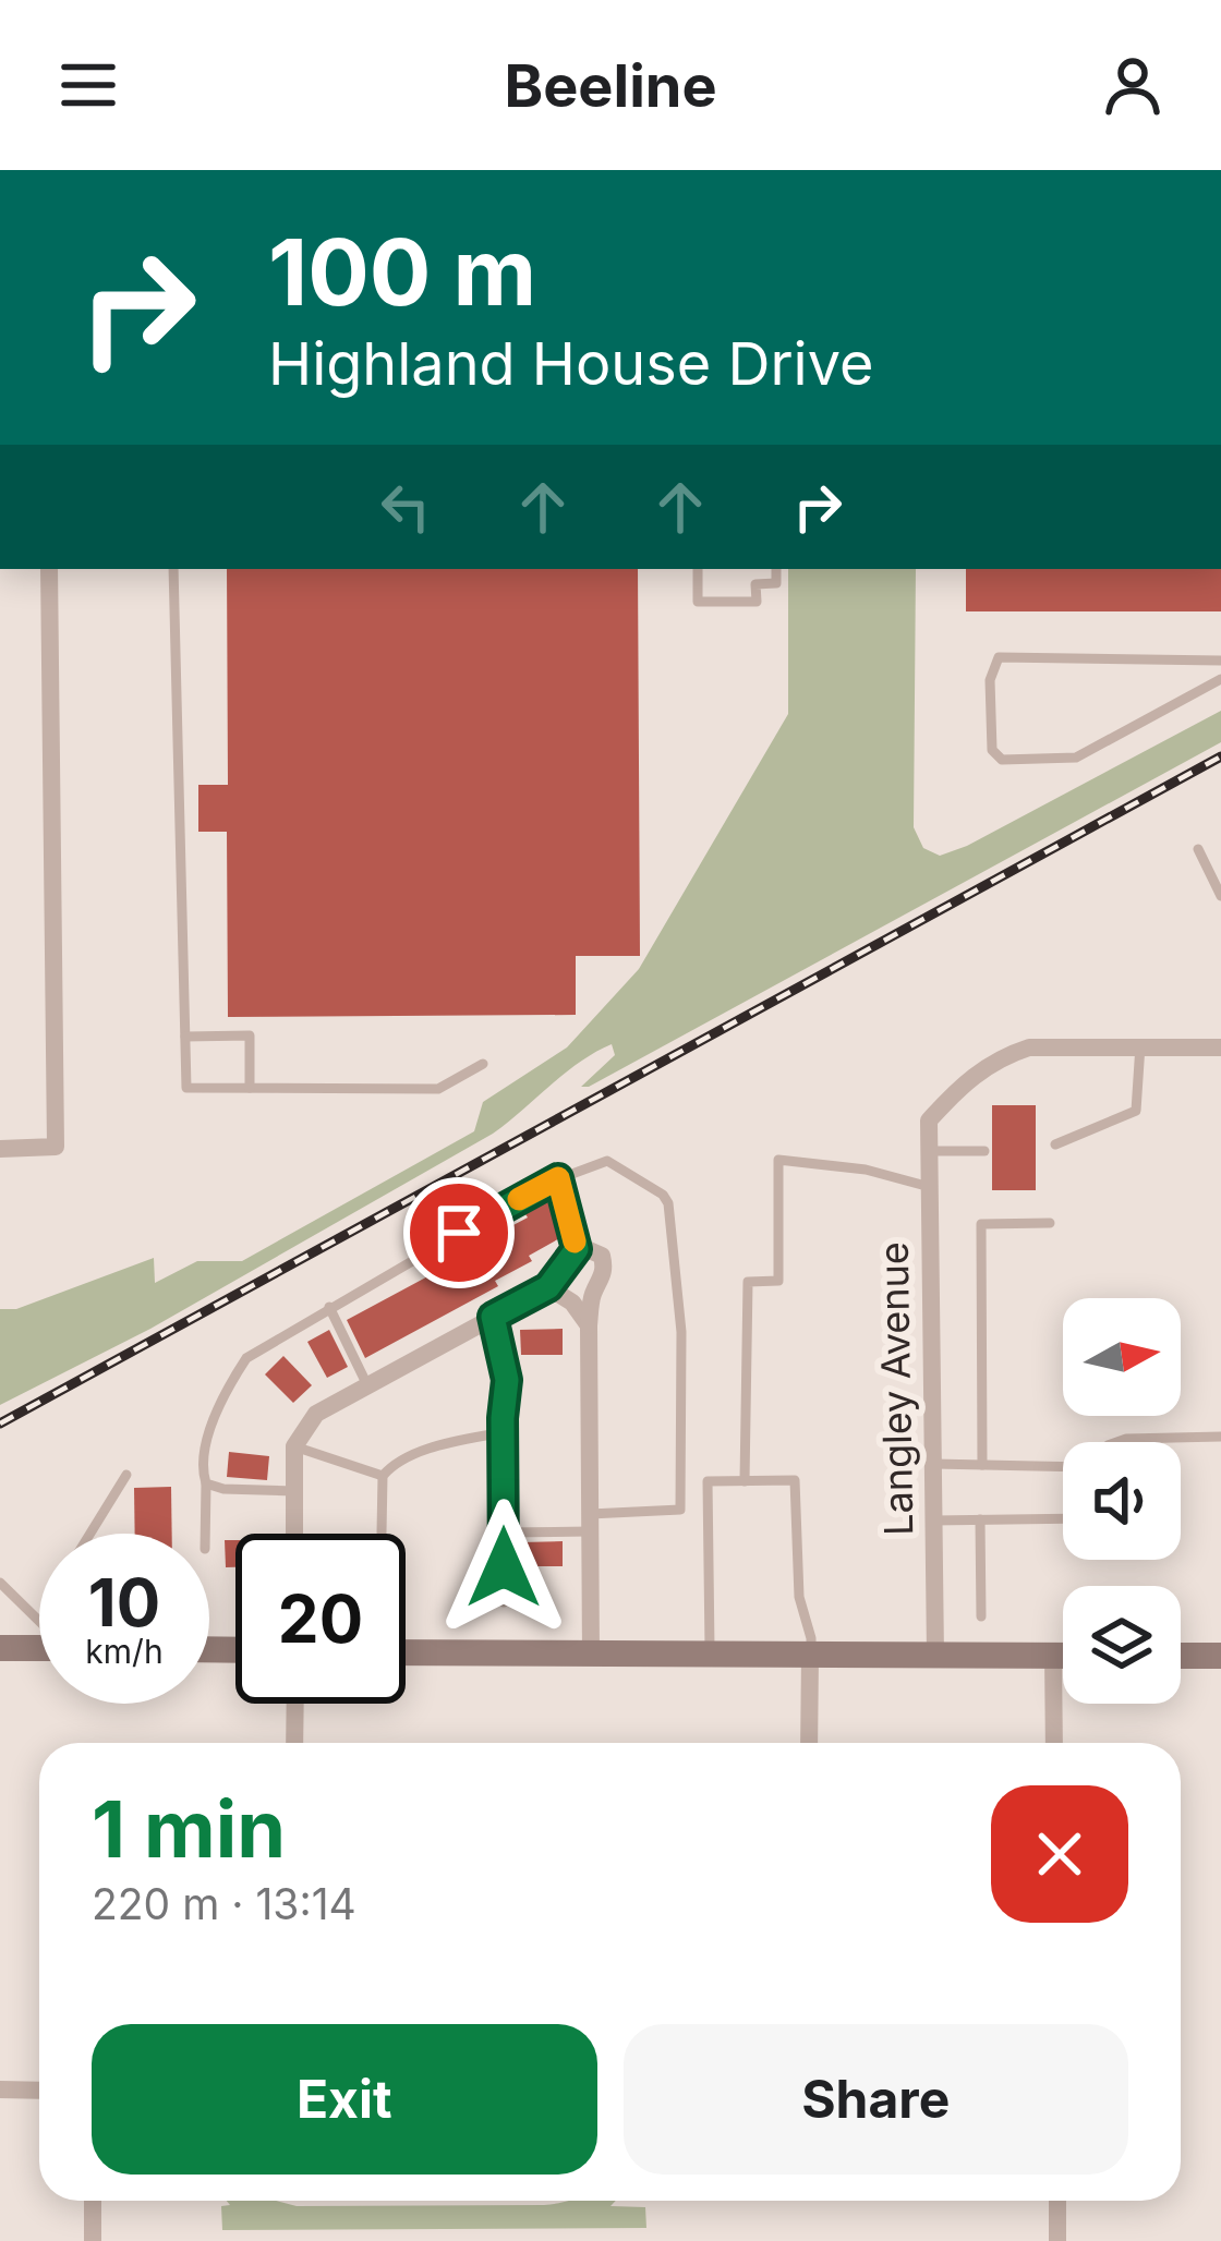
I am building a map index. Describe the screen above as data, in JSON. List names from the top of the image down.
{
  "streets": {
    "street": ["Langley Avenue"]
  },
  "north": "right",
  "page": {
    "header": "Beeline",
    "turn": ["100 m", "Highland House Drive"],
    "speed": "10 km/h",
    "limit": "20",
    "heading": ["1 min", "220 m · 13:14"],
    "buttons": ["Exit", "Share"]
  }
}
